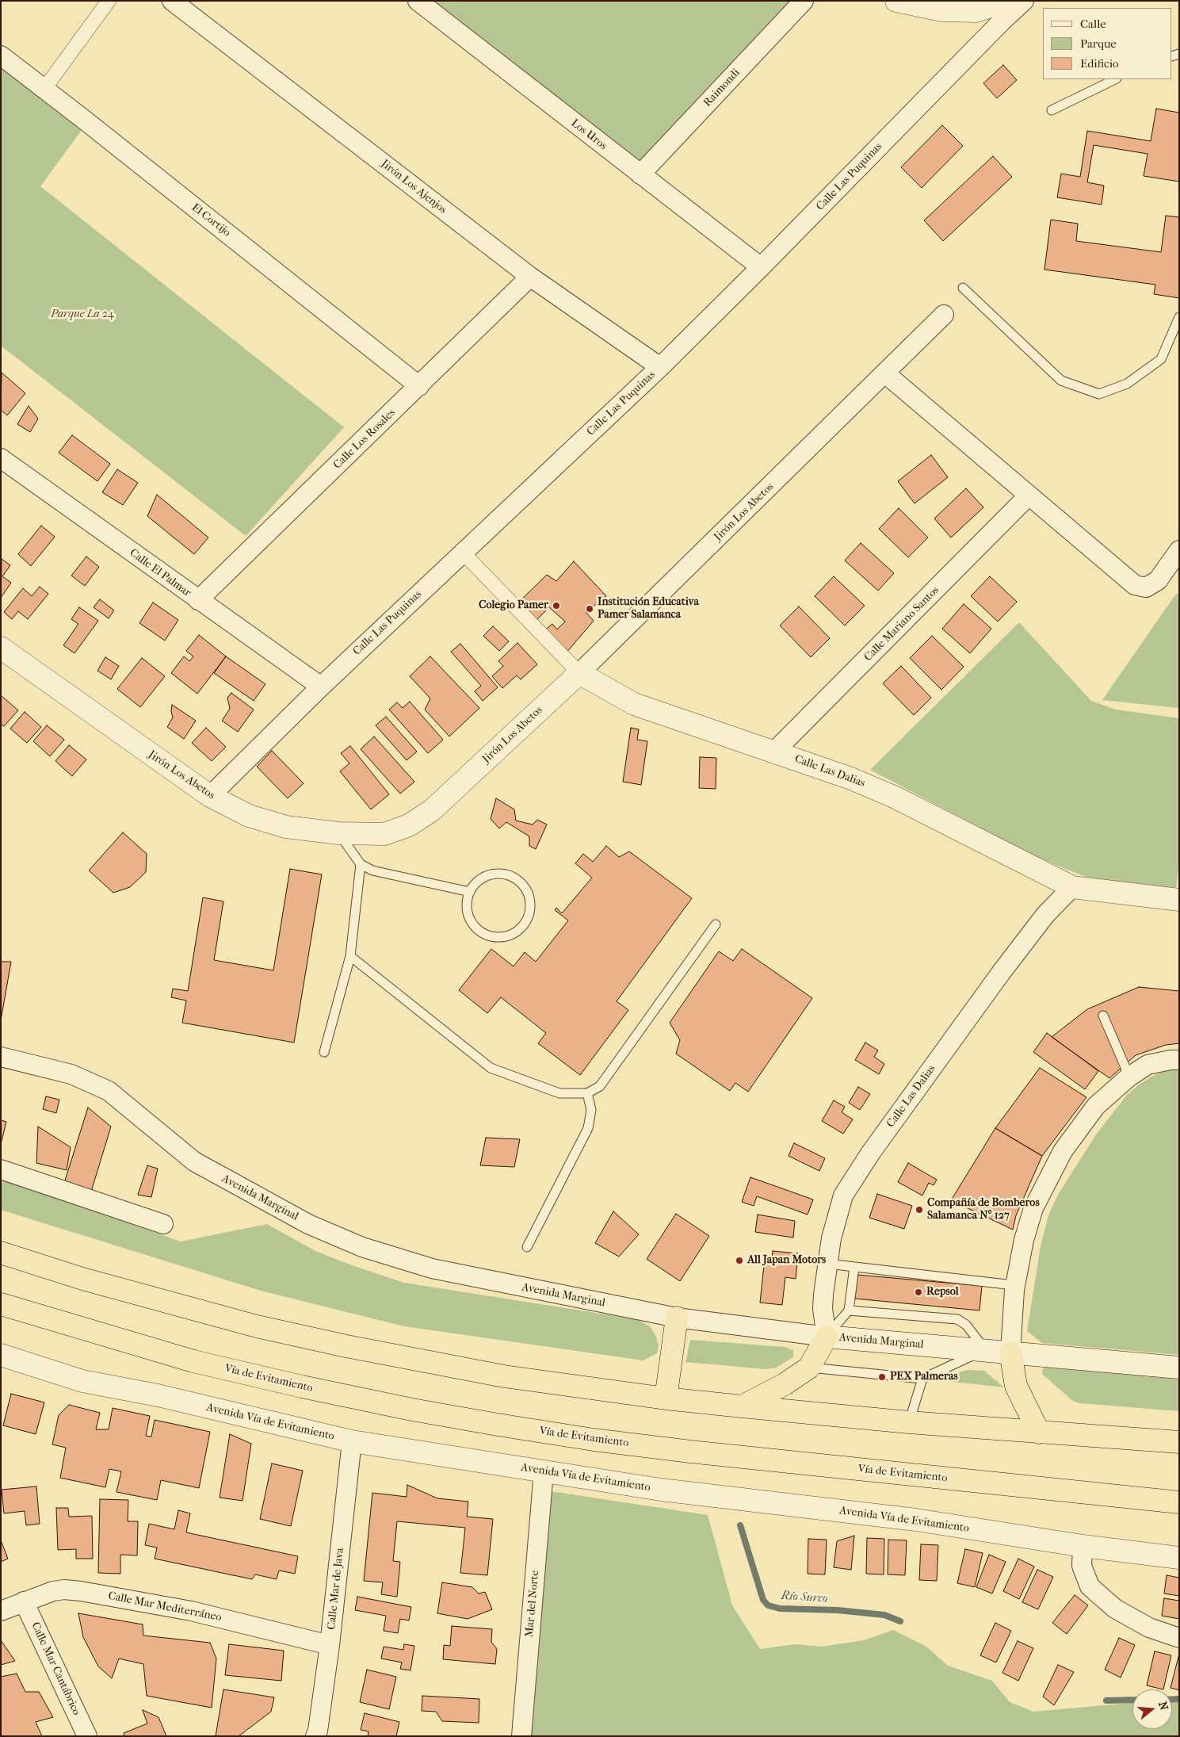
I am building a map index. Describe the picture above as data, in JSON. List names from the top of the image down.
{
  "streets": {
    "highway": ["Vía de Evitamiento"],
    "street": [
      "Raimondi",
      "Los Uros",
      "Calle Las Puquinas",
      "Jirón Los Ajenjos",
      "El Cortijo",
      "Calle Los Rosales",
      "Jirón Los Abetos",
      "Calle El Palmar",
      "Calle Mariano Santos",
      "Calle Las Dalias",
      "Avenida Marginal",
      "Avenida Vía de Evitamiento",
      "Calle Mar de Java",
      "Mar del Norte",
      "Calle Mar Mediterráneo",
      "Calle Mar Cantábrico"
    ]
  },
  "crossings": [
    ["Raimondi", "Los Uros"],
    ["Los Uros", "Calle Las Puquinas"],
    ["Calle Las Puquinas", "Jirón Los Ajenjos"],
    ["Calle Las Puquinas", "Jirón Los Abetos"],
    ["Calle Las Puquinas", "Calle El Palmar"],
    ["Jirón Los Ajenjos", "Calle Los Rosales"],
    ["El Cortijo", "Calle Los Rosales"],
    ["Calle Los Rosales", "Calle El Palmar"],
    ["Jirón Los Abetos", "Calle Las Dalias"],
    ["Calle Mariano Santos", "Calle Las Dalias"],
    ["Calle Las Dalias", "Avenida Marginal"],
    ["Avenida Vía de Evitamiento", "Calle Mar de Java"],
    ["Avenida Vía de Evitamiento", "Mar del Norte"],
    ["Calle Mar de Java", "Calle Mar Mediterráneo"],
    ["Calle Mar Mediterráneo", "Calle Mar Cantábrico"]
  ],
  "water": ["Río Surco"],
  "parks": ["Parque La 24"],
  "places": [
    "Colegio Pamer",
    "Institución Educativa Pamer Salamanca",
    "Compañía de Bomberos Salamanca Nº 127",
    "All Japan Motors",
    "Repsol",
    "PEX Palmeras"
  ],
  "legend": ["Calle", "Parque", "Edificio"],
  "north": "right"
}
